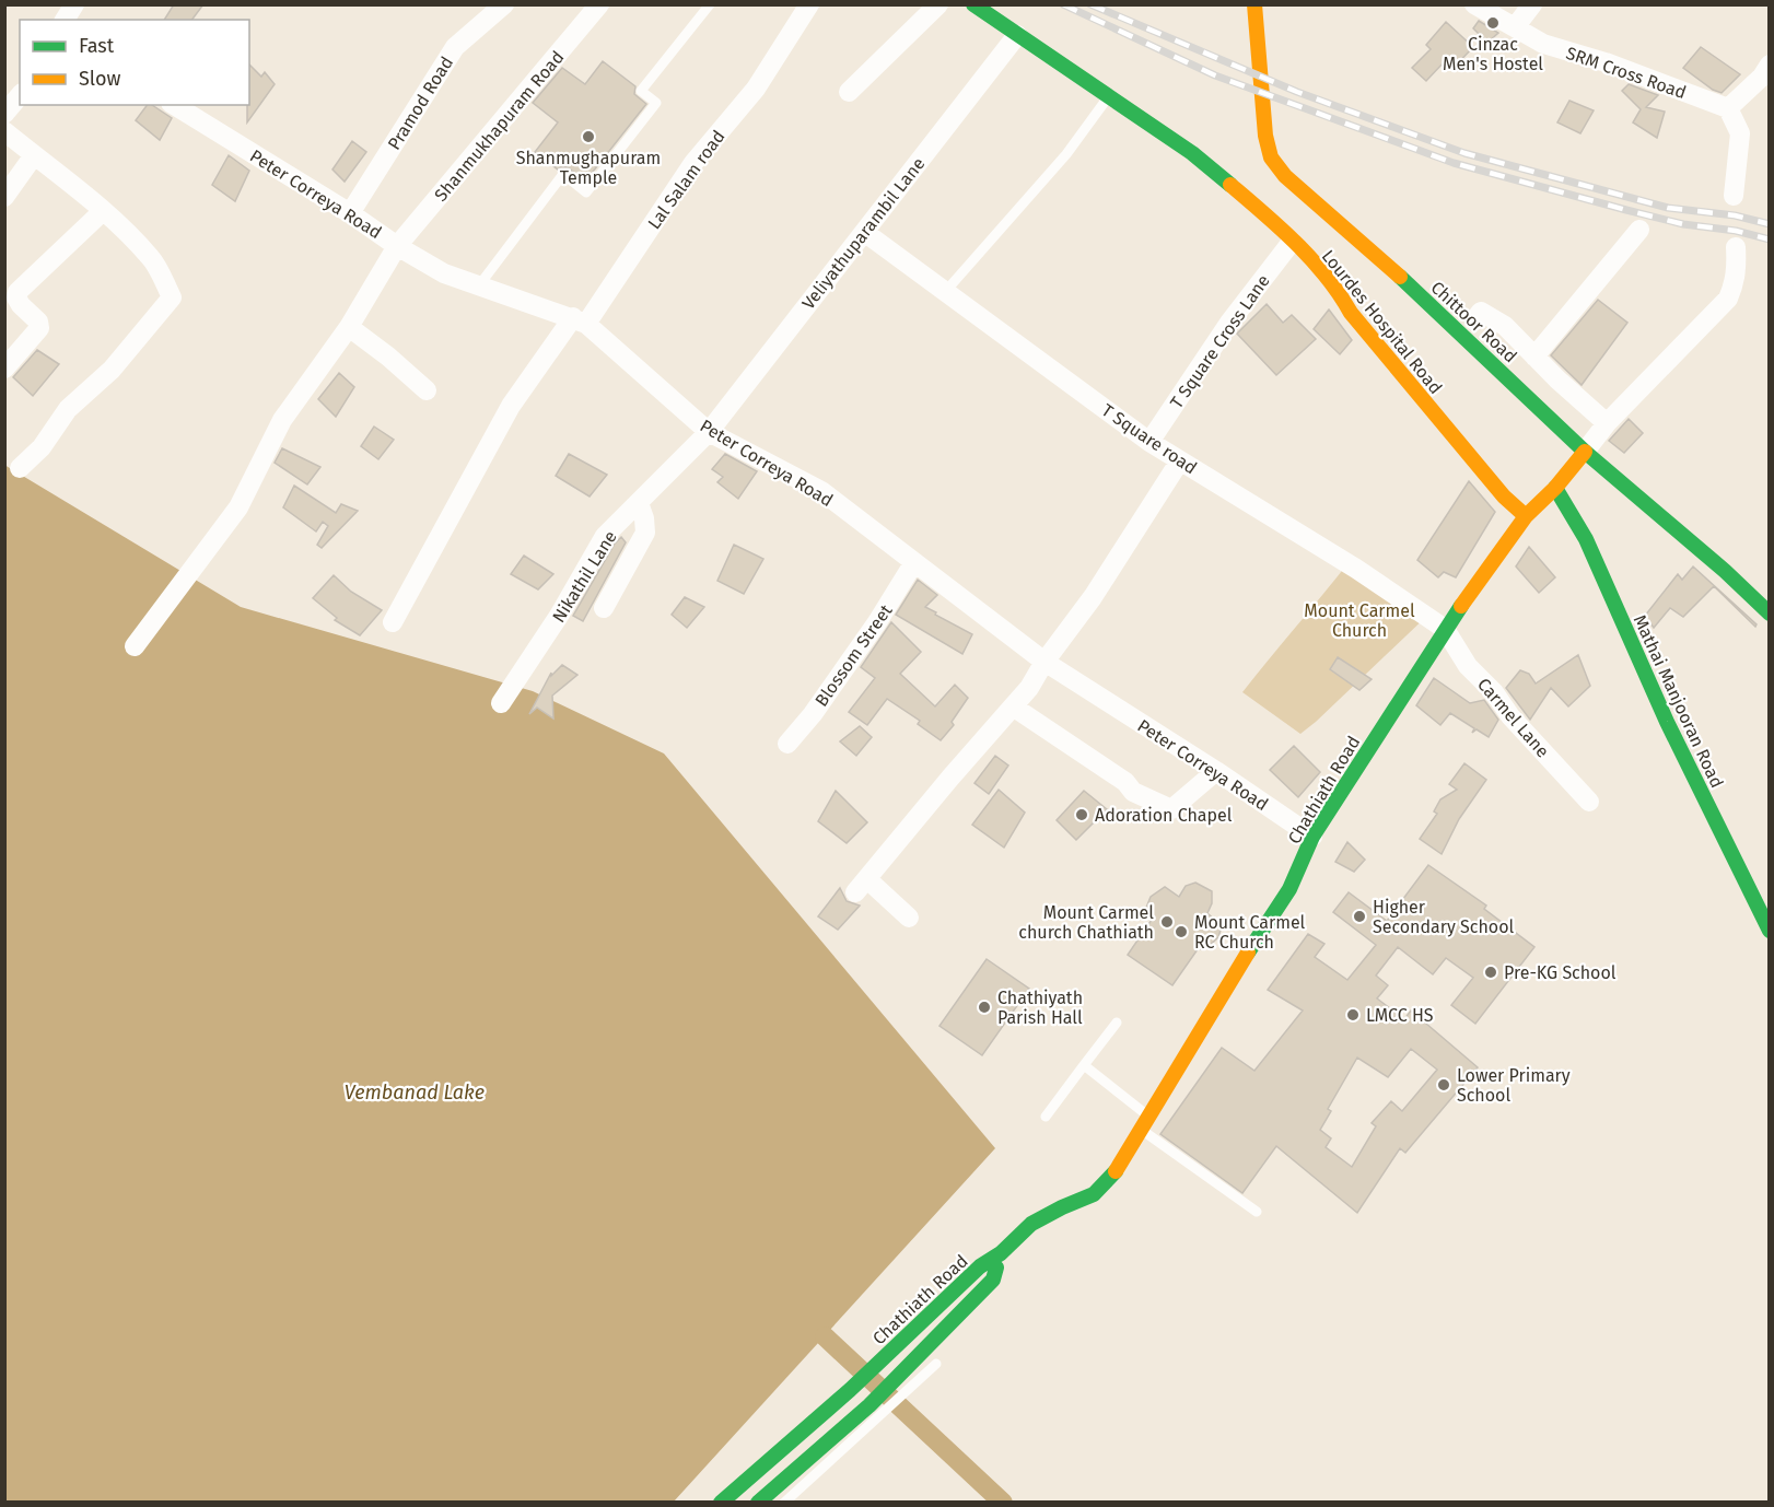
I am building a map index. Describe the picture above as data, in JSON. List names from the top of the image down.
{
  "streets": {
    "main road": [
      "Lourdes Hospital Road",
      "Chittoor Road",
      "Mathai Manjooran Road",
      "Chathiath Road"
    ],
    "street": [
      "SRM Cross Road",
      "Pramod Road",
      "Shanmukhapuram Road",
      "Lal Salam road",
      "Peter Correya Road",
      "Veliyathuparambil Lane",
      "T Square Cross Lane",
      "T Square road",
      "Nikathil Lane",
      "Blossom Street",
      "Carmel Lane"
    ]
  },
  "crossings": [
    ["Pramod Road", "Peter Correya Road"],
    ["Shanmukhapuram Road", "Peter Correya Road"],
    ["Lal Salam road", "Peter Correya Road"],
    ["Peter Correya Road", "Veliyathuparambil Lane"],
    ["Peter Correya Road", "Nikathil Lane"],
    ["Peter Correya Road", "Blossom Street"],
    ["Peter Correya Road", "Chathiath Road"],
    ["Veliyathuparambil Lane", "Lourdes Hospital Road"],
    ["Veliyathuparambil Lane", "T Square road"],
    ["Veliyathuparambil Lane", "Nikathil Lane"],
    ["Lourdes Hospital Road", "T Square Cross Lane"],
    ["Lourdes Hospital Road", "Chathiath Road"],
    ["Chittoor Road", "Chathiath Road"],
    ["T Square Cross Lane", "T Square road"],
    ["T Square road", "Carmel Lane"],
    ["T Square road", "Chathiath Road"],
    ["Mathai Manjooran Road", "Chathiath Road"],
    ["Carmel Lane", "Chathiath Road"]
  ],
  "water": ["Vembanad Lake"],
  "parks": ["Mount Carmel Church"],
  "places": [
    "Cinzac Men's Hostel",
    "Shanmughapuram Temple",
    "Adoration Chapel",
    "Higher Secondary School",
    "Mount Carmel church Chathiath",
    "Mount Carmel RC Church",
    "Pre-KG School",
    "Chathiyath Parish Hall",
    "LMCC HS",
    "Lower Primary School"
  ],
  "legend": ["Fast", "Slow"]
}
